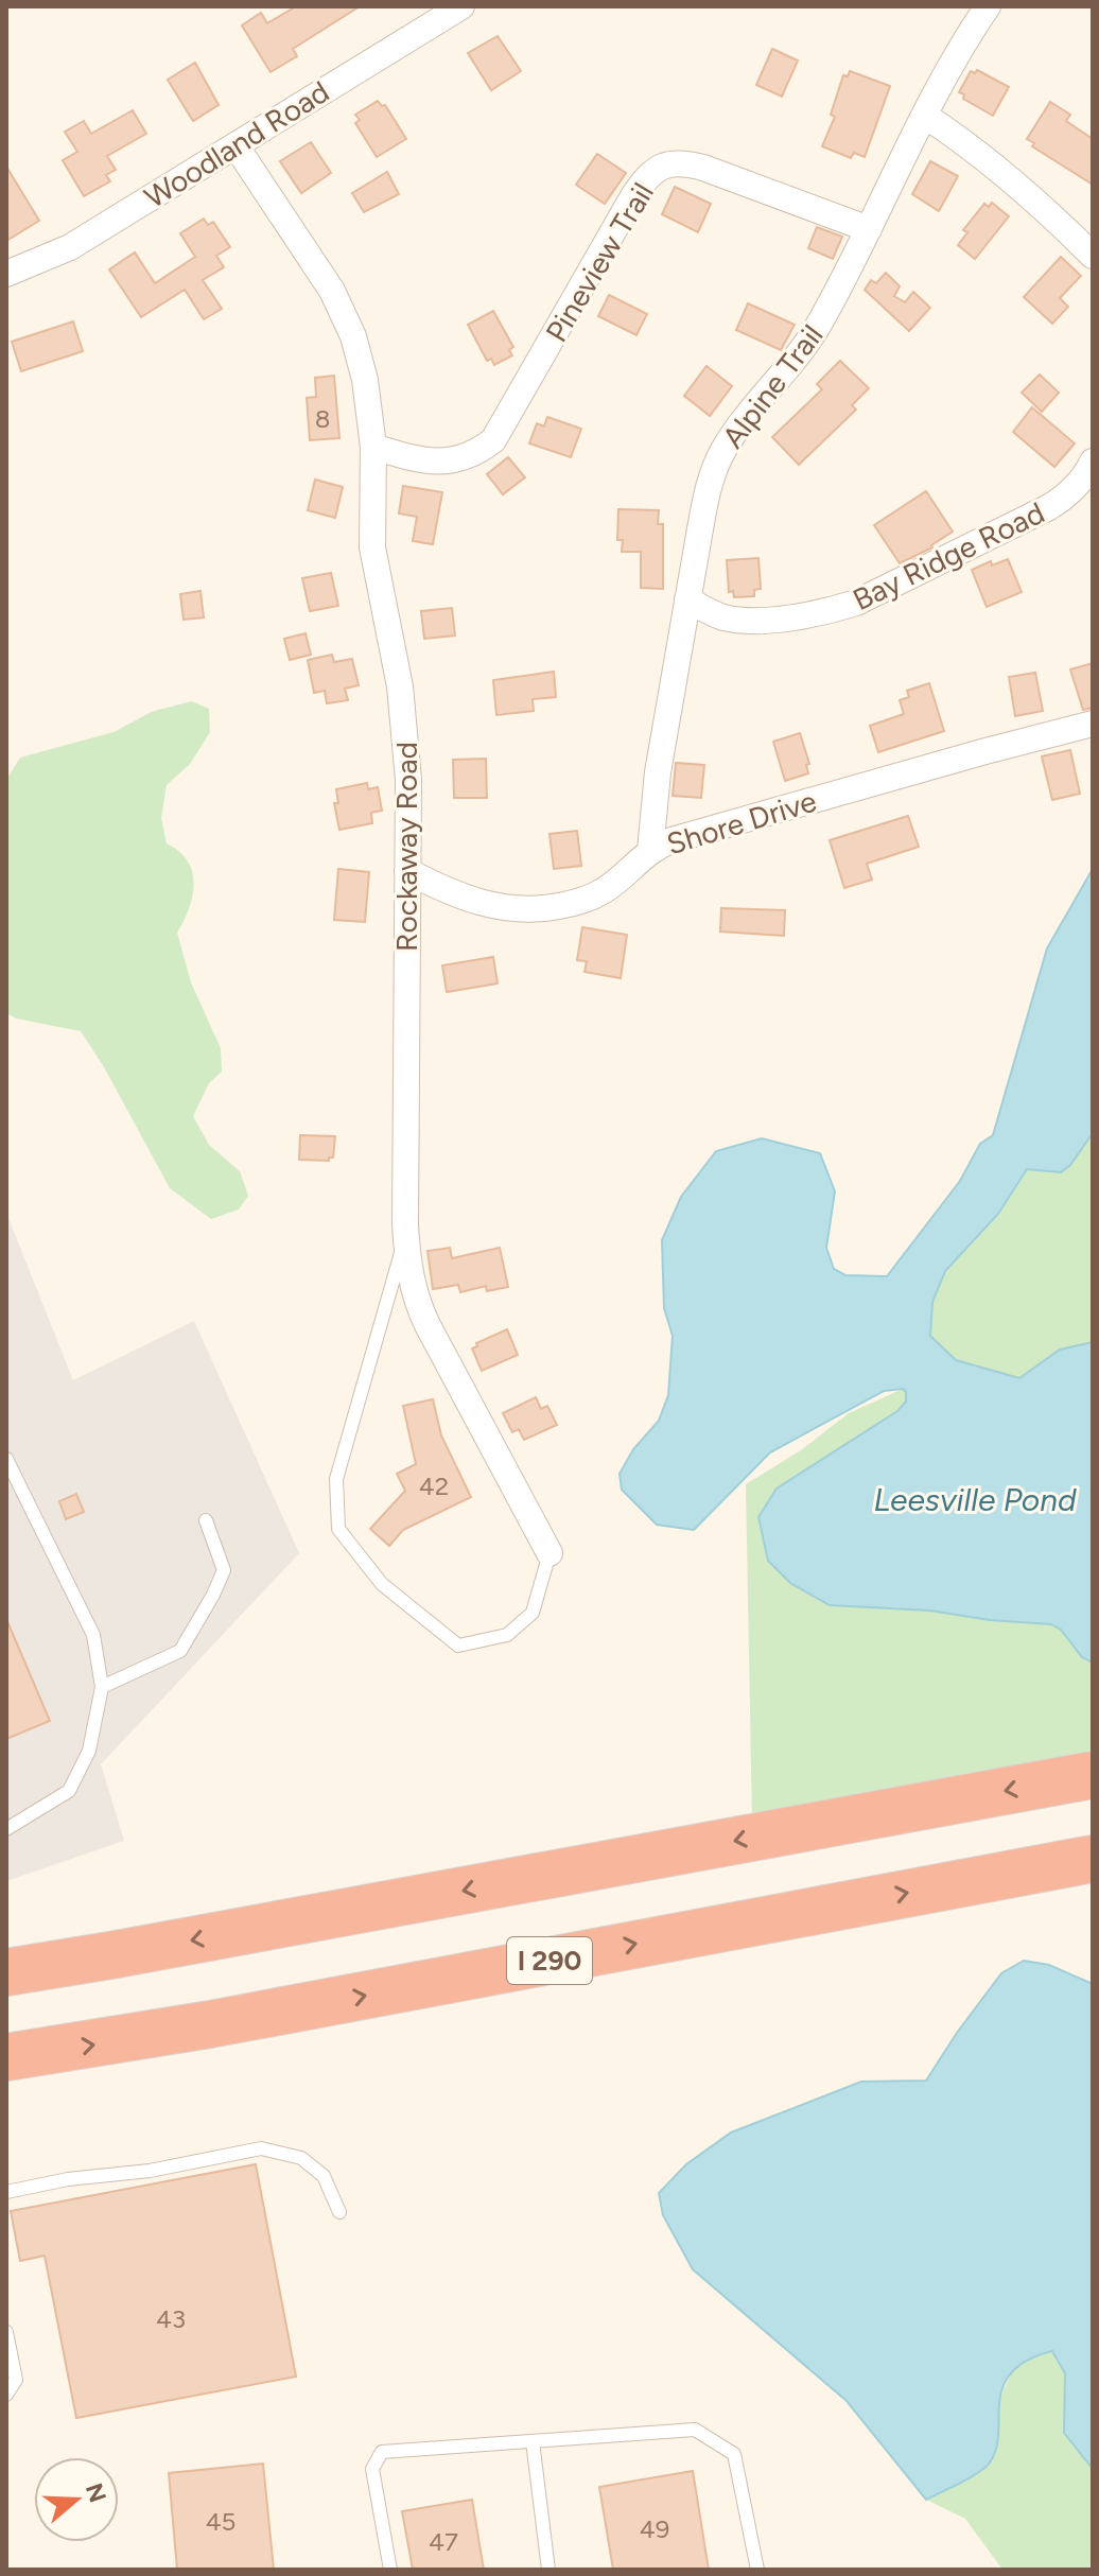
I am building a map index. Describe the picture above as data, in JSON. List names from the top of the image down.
{
  "streets": {
    "highway": ["I 290"],
    "street": [
      "Woodland Road",
      "Pineview Trail",
      "Alpine Trail",
      "Bay Ridge Road",
      "Shore Drive",
      "Rockaway Road"
    ]
  },
  "crossings": [
    ["Woodland Road", "Rockaway Road"],
    ["Pineview Trail", "Alpine Trail"],
    ["Pineview Trail", "Rockaway Road"],
    ["Alpine Trail", "Bay Ridge Road"],
    ["Alpine Trail", "Shore Drive"],
    ["Shore Drive", "Rockaway Road"]
  ],
  "water": ["Leesville Pond"],
  "house_numbers": [
    "8",
    "42",
    "43",
    "45",
    "49",
    "47"
  ],
  "north": "right"
}
